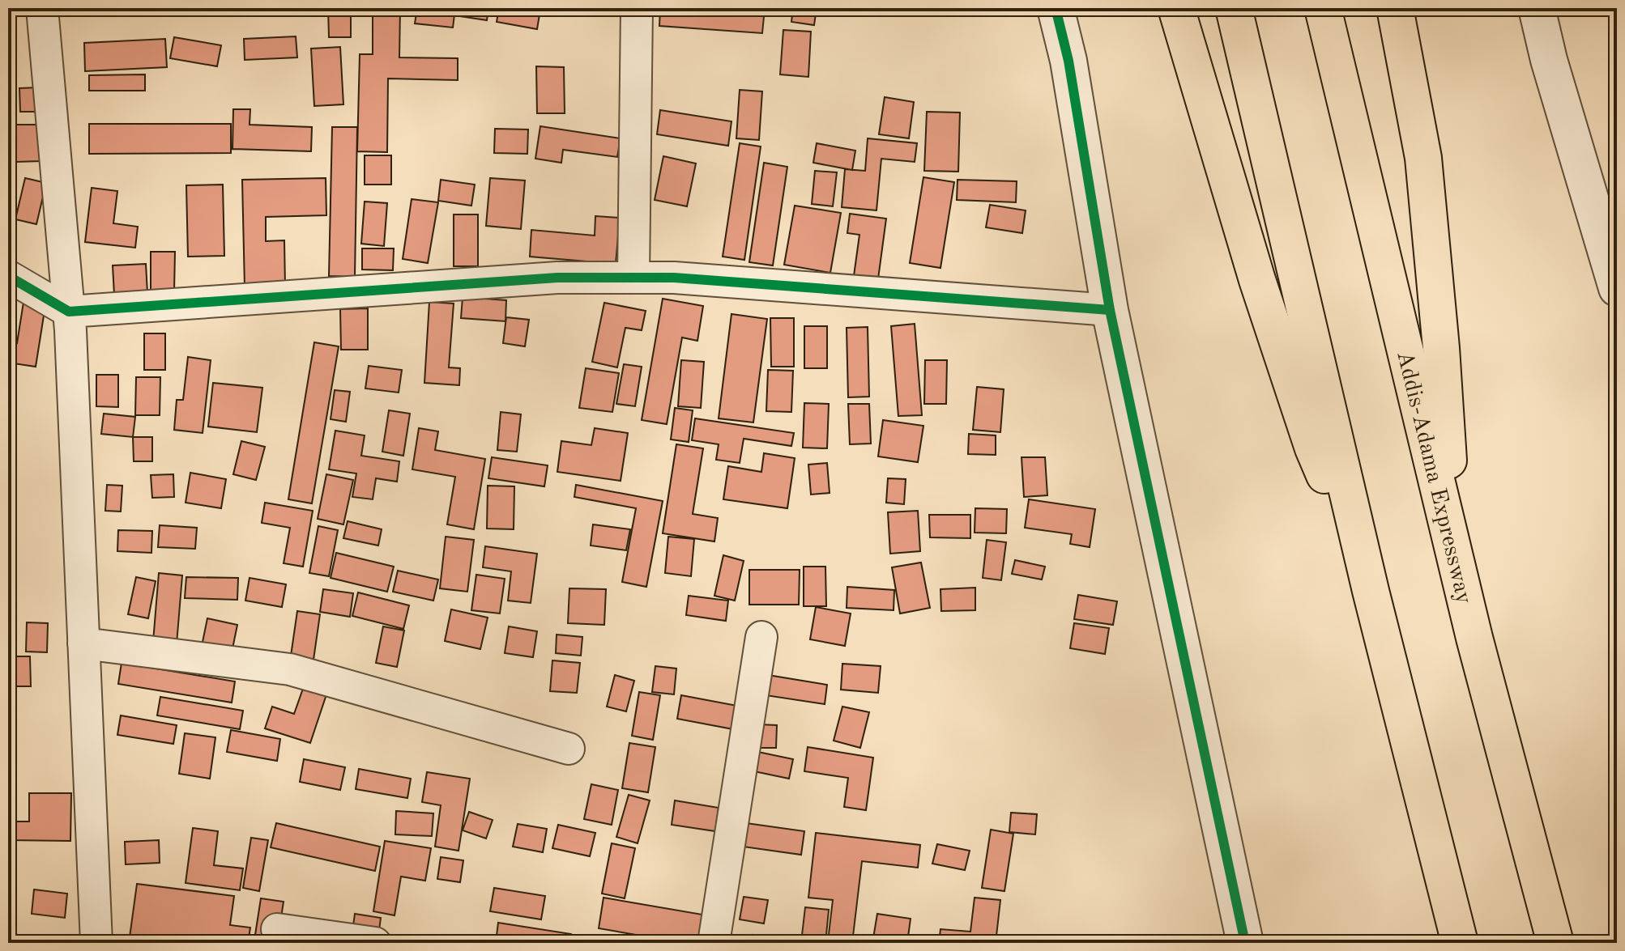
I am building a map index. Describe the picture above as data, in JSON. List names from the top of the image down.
{
  "streets": {
    "highway": ["Addis-Adama Expressway"]
  }
}
